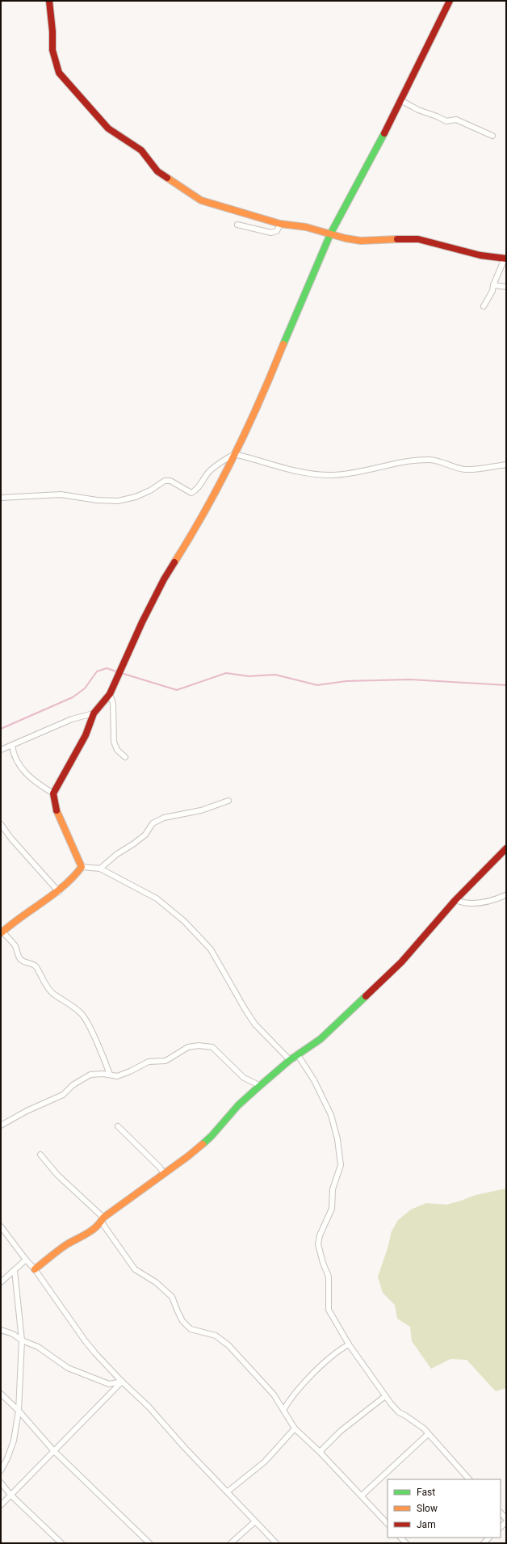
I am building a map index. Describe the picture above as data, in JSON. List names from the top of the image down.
{
  "legend": ["Fast", "Slow", "Jam"]
}
